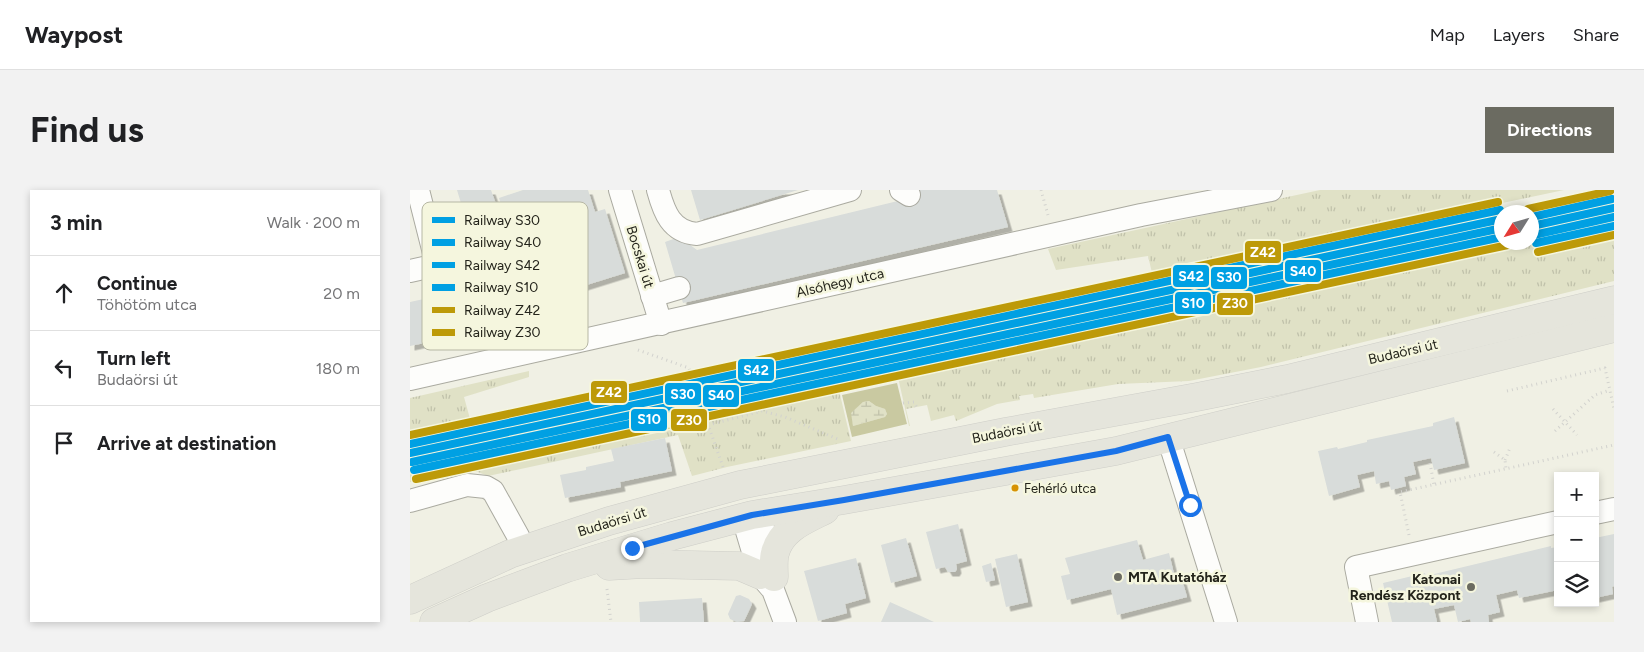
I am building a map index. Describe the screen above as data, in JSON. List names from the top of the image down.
{
  "streets": {
    "main road": ["Budaörsi út"],
    "street": ["Bocskai út", "Alsóhegy utca"]
  },
  "crossings": [
    ["Bocskai út", "Alsóhegy utca"]
  ],
  "places": ["Fehérló utca", "MTA Kutatóház", "Katonai Rendész Központ"],
  "lines": [
    "rail line Z42",
    "rail line S42",
    "rail line S30",
    "rail line S40",
    "rail line S10",
    "rail line Z30"
  ],
  "legend": [
    "Railway S30",
    "Railway S40",
    "Railway S42",
    "Railway S10",
    "Railway Z42",
    "Railway Z30"
  ],
  "north": "bottom left",
  "page": {
    "header": "Waypost",
    "nav": ["Map", "Layers", "Share"],
    "buttons": "Directions",
    "title": "Find us",
    "heading": ["3 min", "Walk · 200 m"],
    "list": [
      ["Continue", "Töhötöm utca", "20 m"],
      ["Turn left", "Budaörsi út", "180 m"],
      "Arrive at destination"
    ],
    "map_buttons": ["+", "−"]
  }
}
